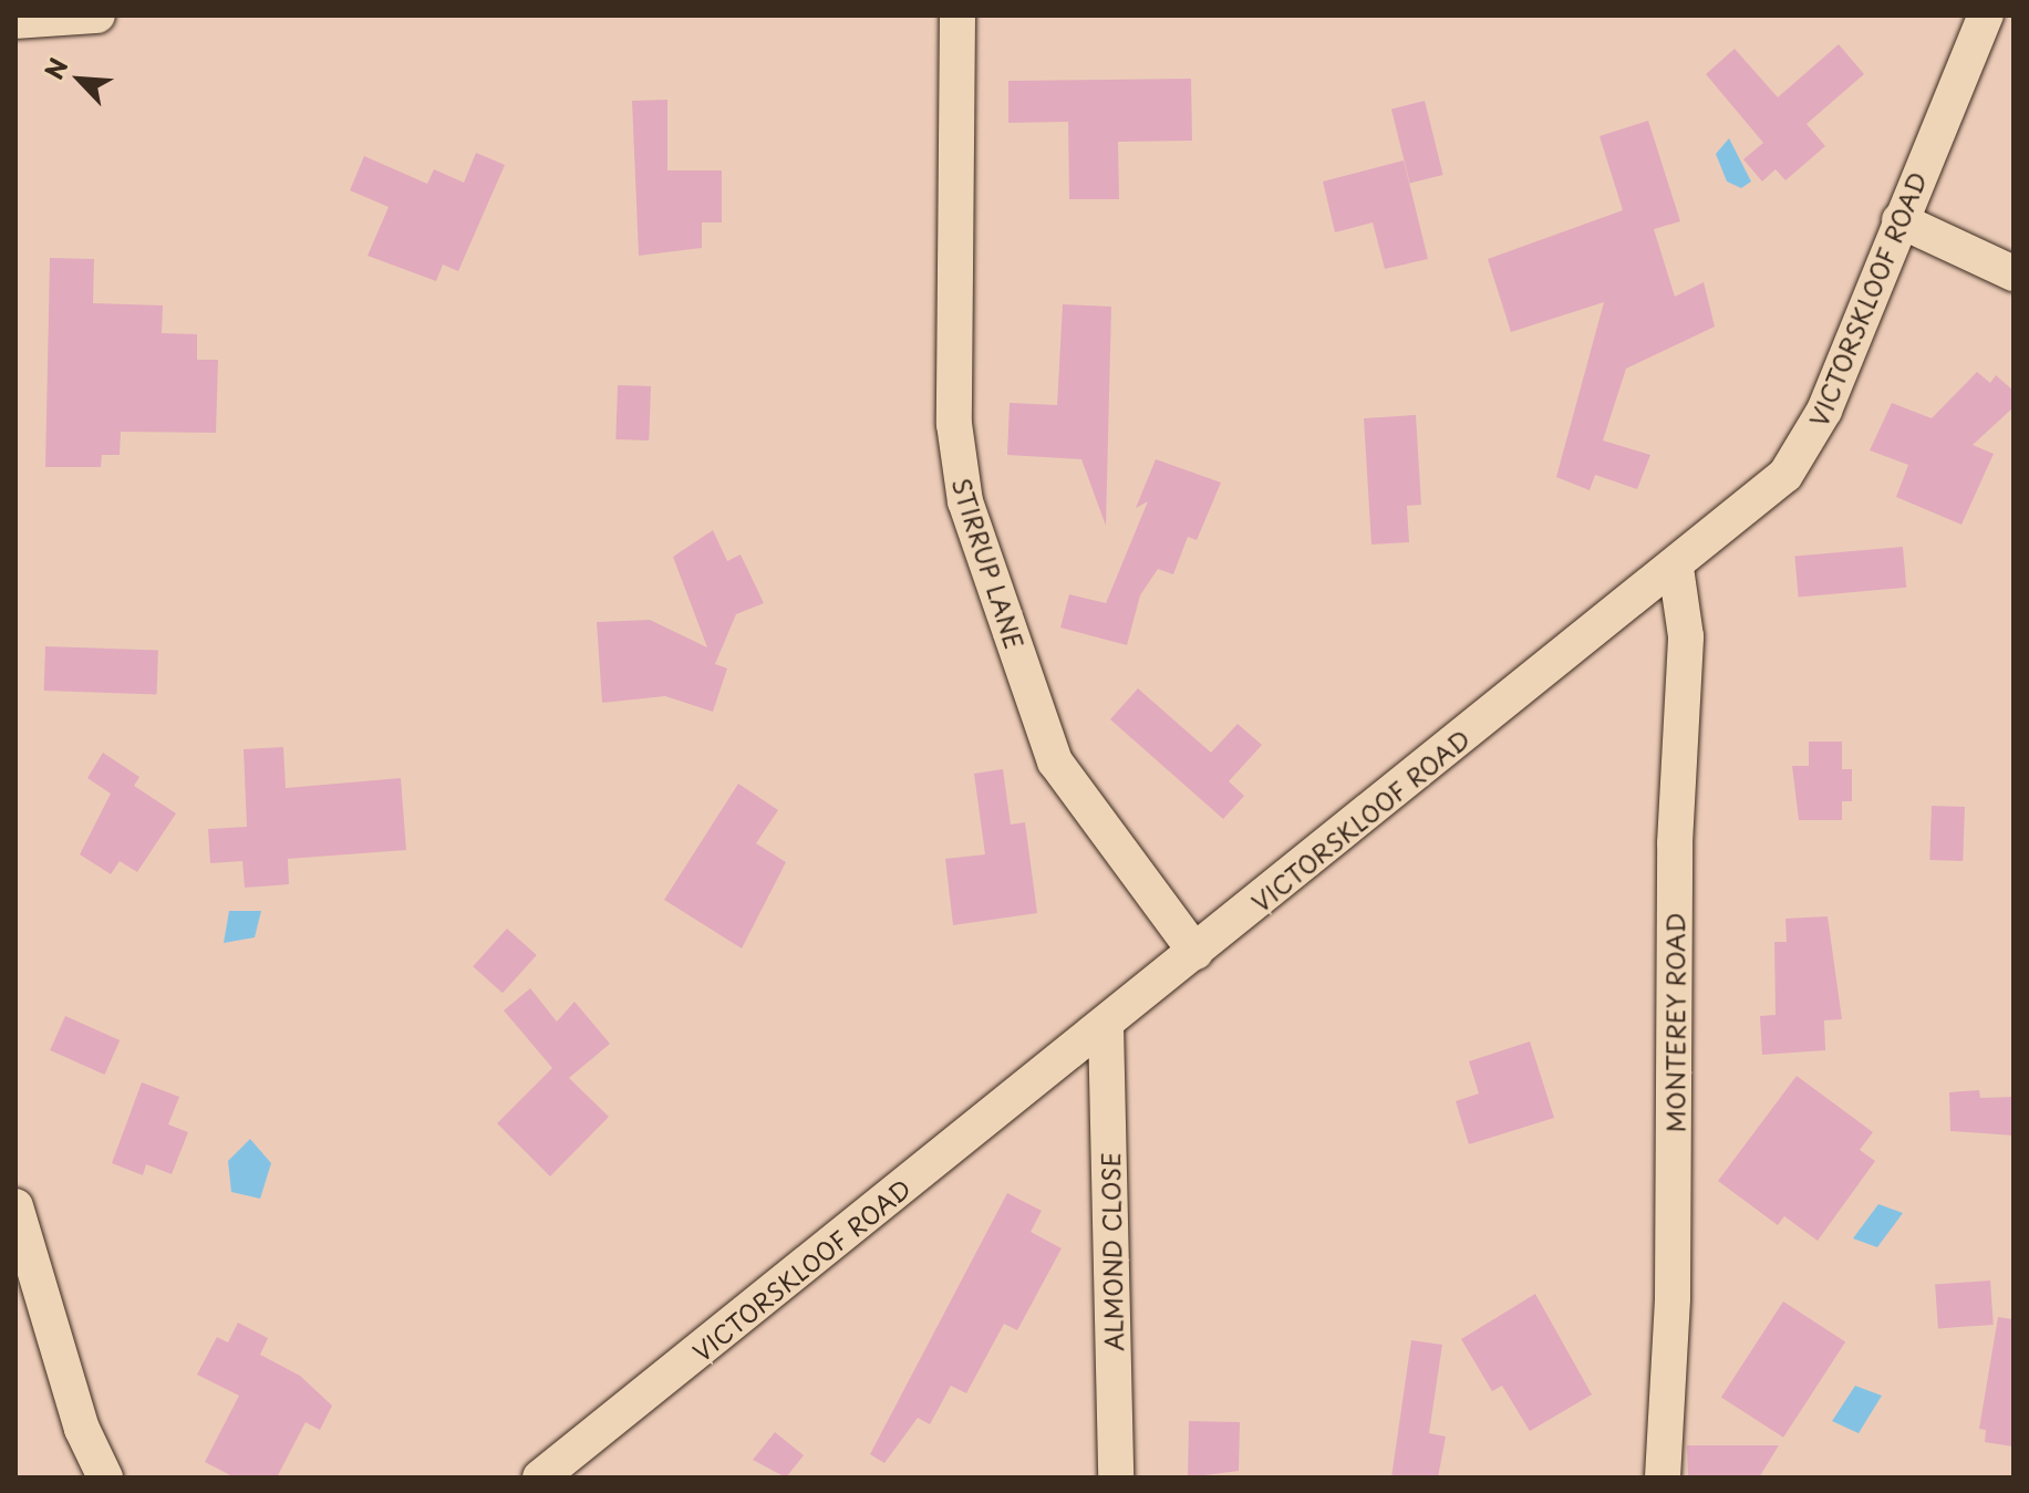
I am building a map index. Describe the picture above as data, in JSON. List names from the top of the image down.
{
  "streets": {
    "street": [
      "VICTORSKLOOF ROAD",
      "STIRRUP LANE",
      "MONTEREY ROAD",
      "ALMOND CLOSE"
    ]
  },
  "crossings": [
    ["VICTORSKLOOF ROAD", "STIRRUP LANE"],
    ["VICTORSKLOOF ROAD", "MONTEREY ROAD"],
    ["VICTORSKLOOF ROAD", "ALMOND CLOSE"]
  ],
  "north": "top left"
}
